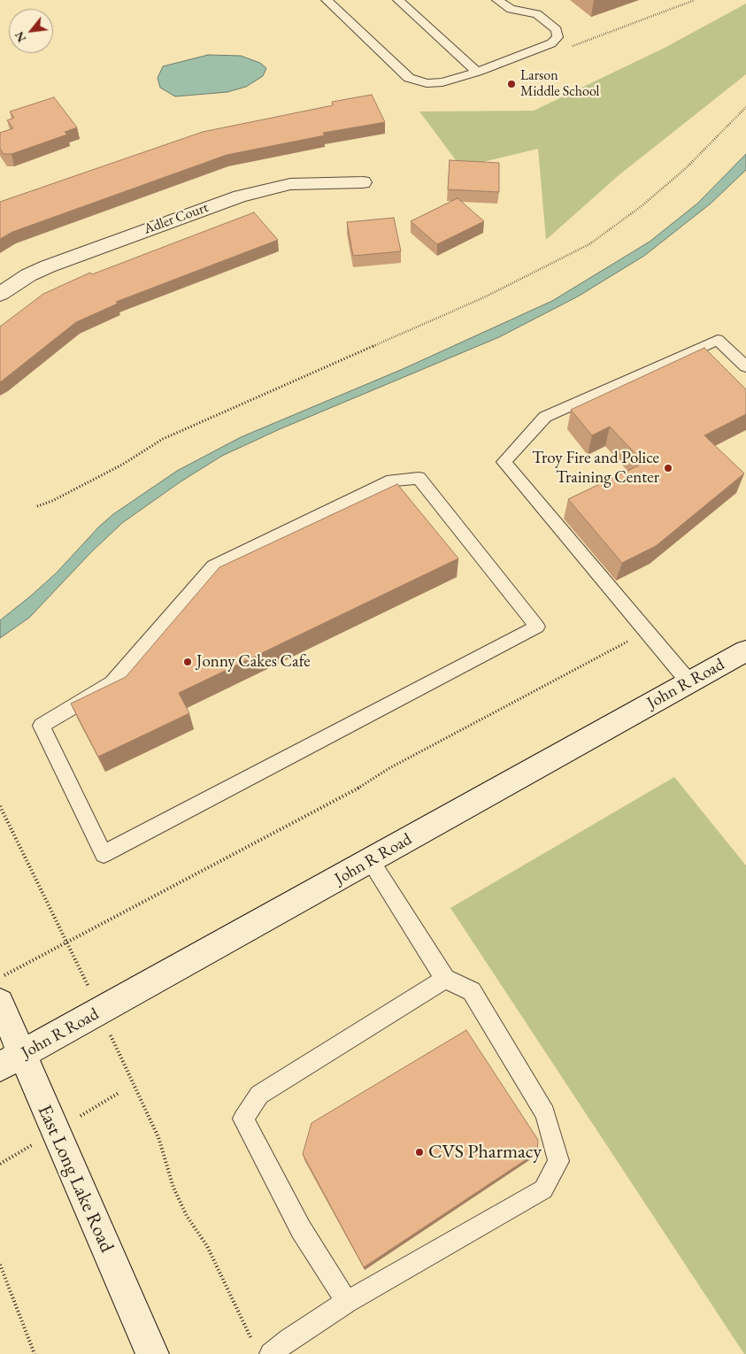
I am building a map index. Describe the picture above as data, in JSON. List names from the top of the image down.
{
  "streets": {
    "main road": ["Adler Court", "John R Road", "East Long Lake Road"]
  },
  "crossings": [
    ["John R Road", "East Long Lake Road"]
  ],
  "places": [
    "Larson Middle School",
    "Troy Fire and Police Training Center",
    "Jonny Cakes Cafe",
    "CVS Pharmacy"
  ],
  "north": "bottom left"
}
